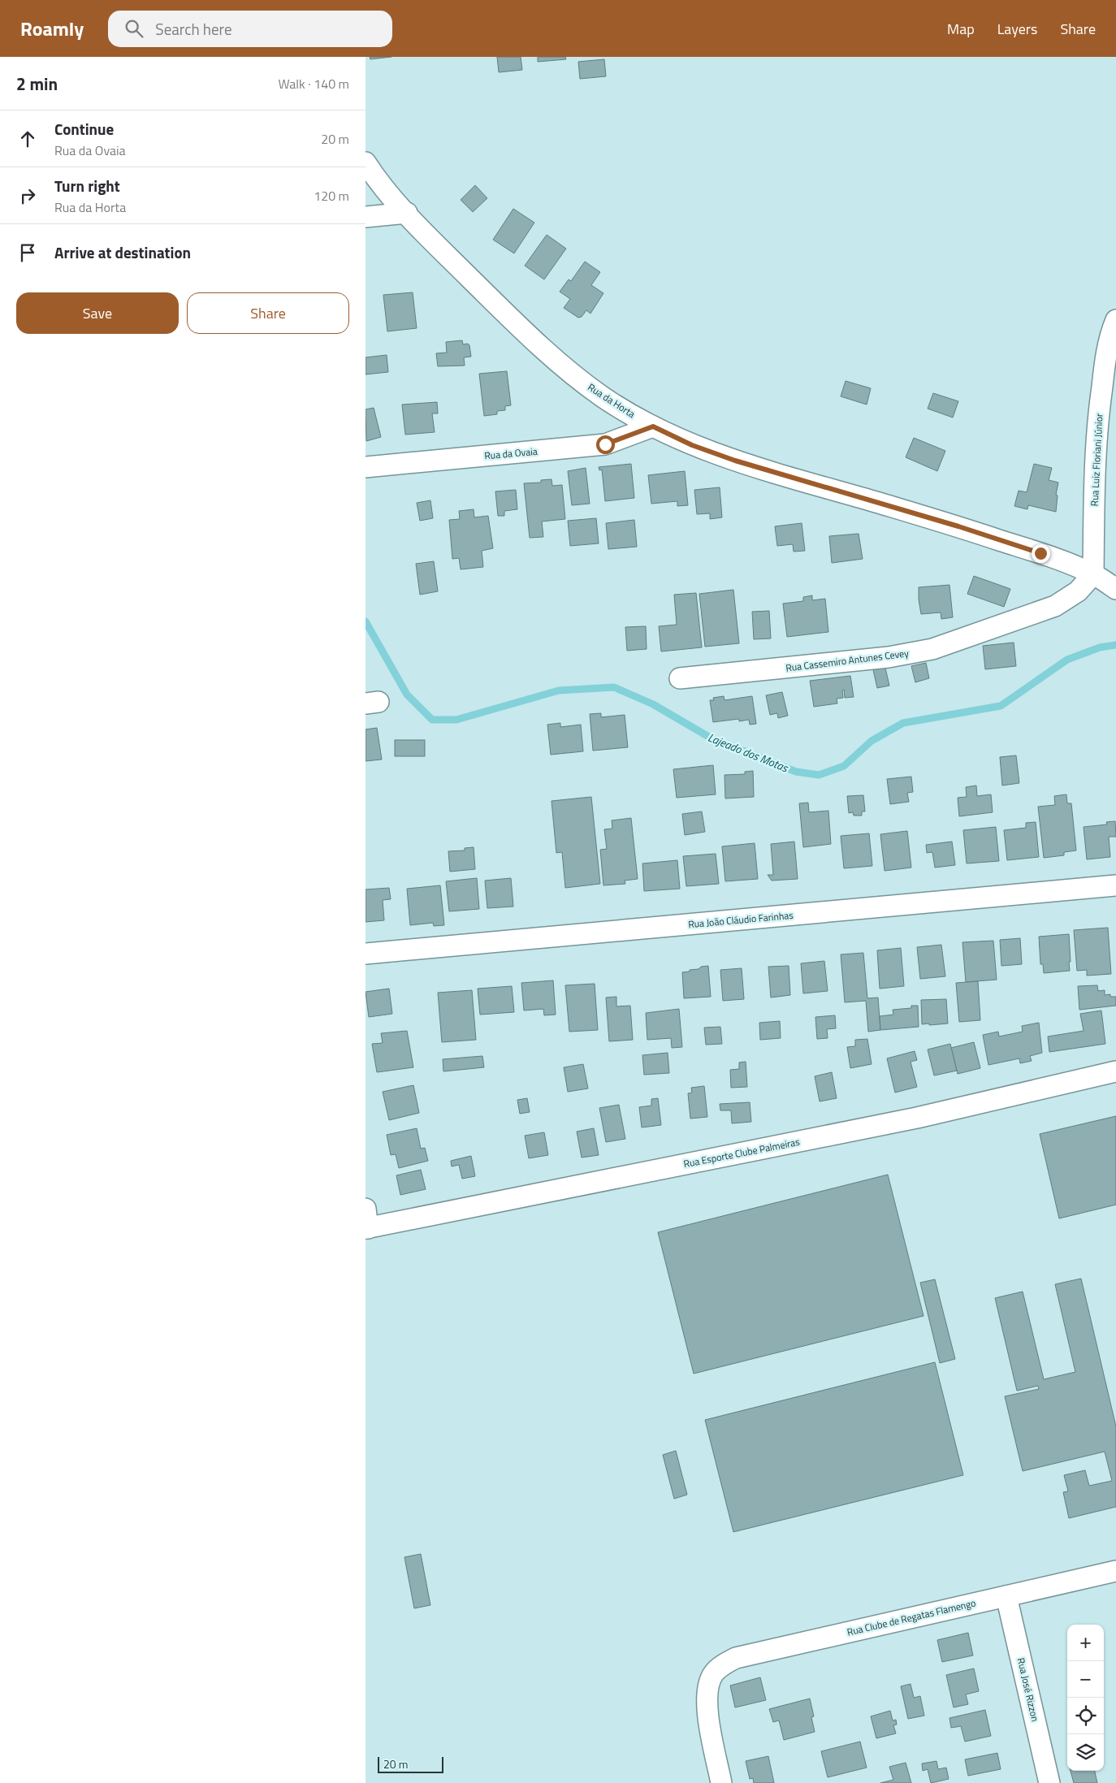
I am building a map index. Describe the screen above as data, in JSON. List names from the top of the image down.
{
  "streets": {
    "street": [
      "Rua da Horta",
      "Rua da Ovaia",
      "Rua Luiz Floriani Júnior",
      "Rua Cassemiro Antunes Cevey",
      "Rua João Cláudio Farinhas",
      "Rua Esporte Clube Palmeiras",
      "Rua Clube de Regatas Flamengo",
      "Rua José Rizzon"
    ]
  },
  "crossings": [
    ["Rua da Horta", "Rua da Ovaia"],
    ["Rua da Horta", "Rua Luiz Floriani Júnior"],
    ["Rua da Horta", "Rua Cassemiro Antunes Cevey"],
    ["Rua Luiz Floriani Júnior", "Rua Cassemiro Antunes Cevey"],
    ["Rua Clube de Regatas Flamengo", "Rua José Rizzon"]
  ],
  "water": ["Lajeado dos Motas"],
  "scale_bar": "20 m",
  "page": {
    "header": "Roamly",
    "search": "Search here",
    "nav": ["Map", "Layers", "Share"],
    "heading": ["2 min", "Walk · 140 m"],
    "list": [
      ["Continue", "Rua da Ovaia", "20 m"],
      ["Turn right", "Rua da Horta", "120 m"],
      "Arrive at destination"
    ],
    "buttons": ["Save", "Share"],
    "map_buttons": ["+", "−"],
    "scale": "20 m"
  }
}
